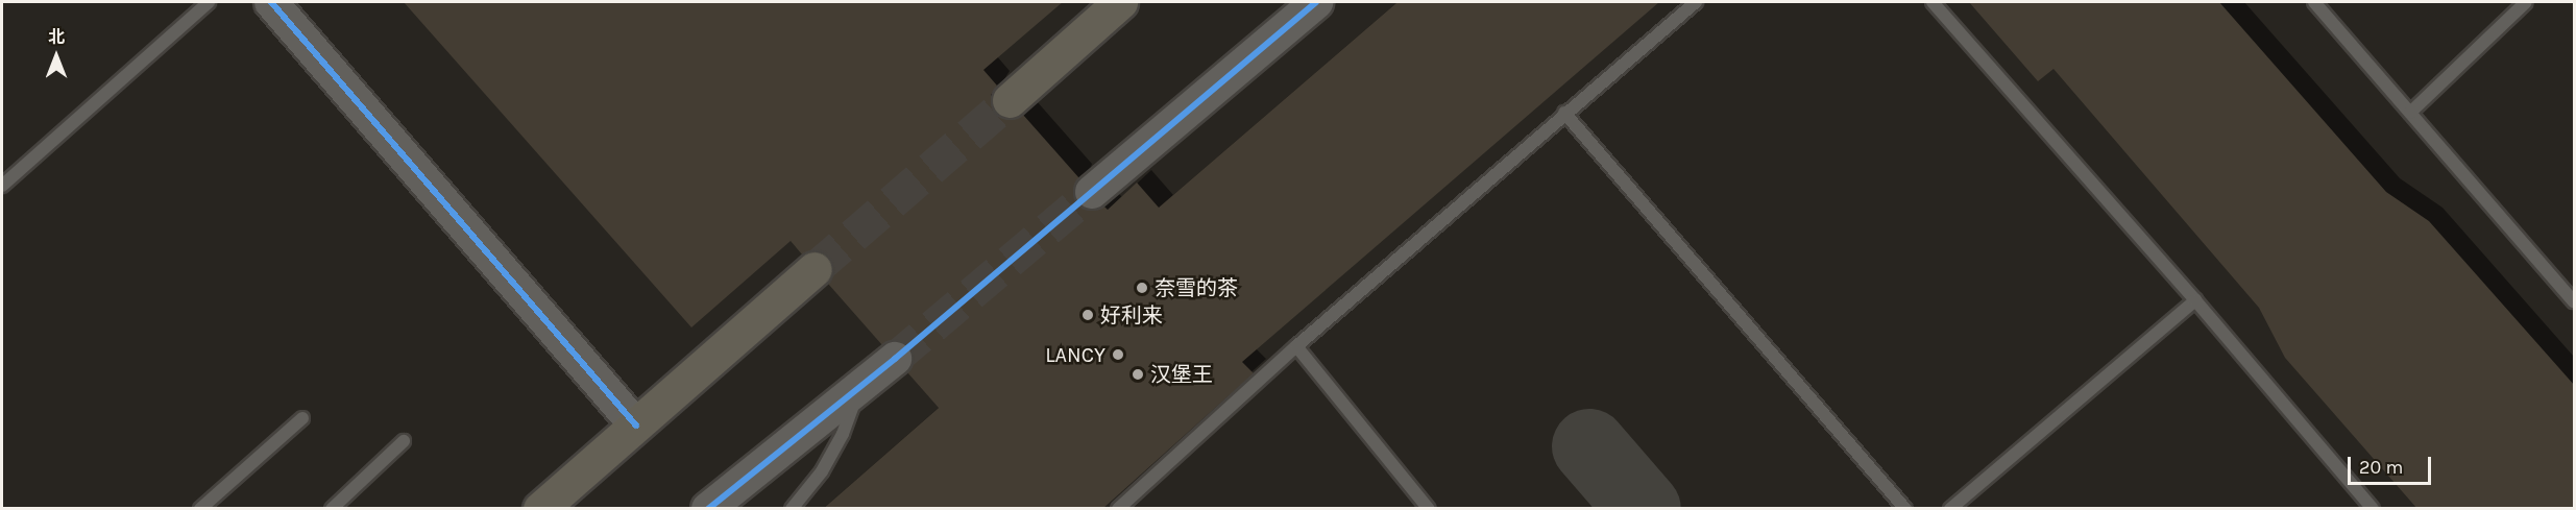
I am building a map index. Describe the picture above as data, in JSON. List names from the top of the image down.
{
  "places": [
    "奈雪的茶",
    "好利来",
    "LANCY",
    "汉堡王"
  ],
  "scale_bar": "20 m",
  "north": "top"
}
